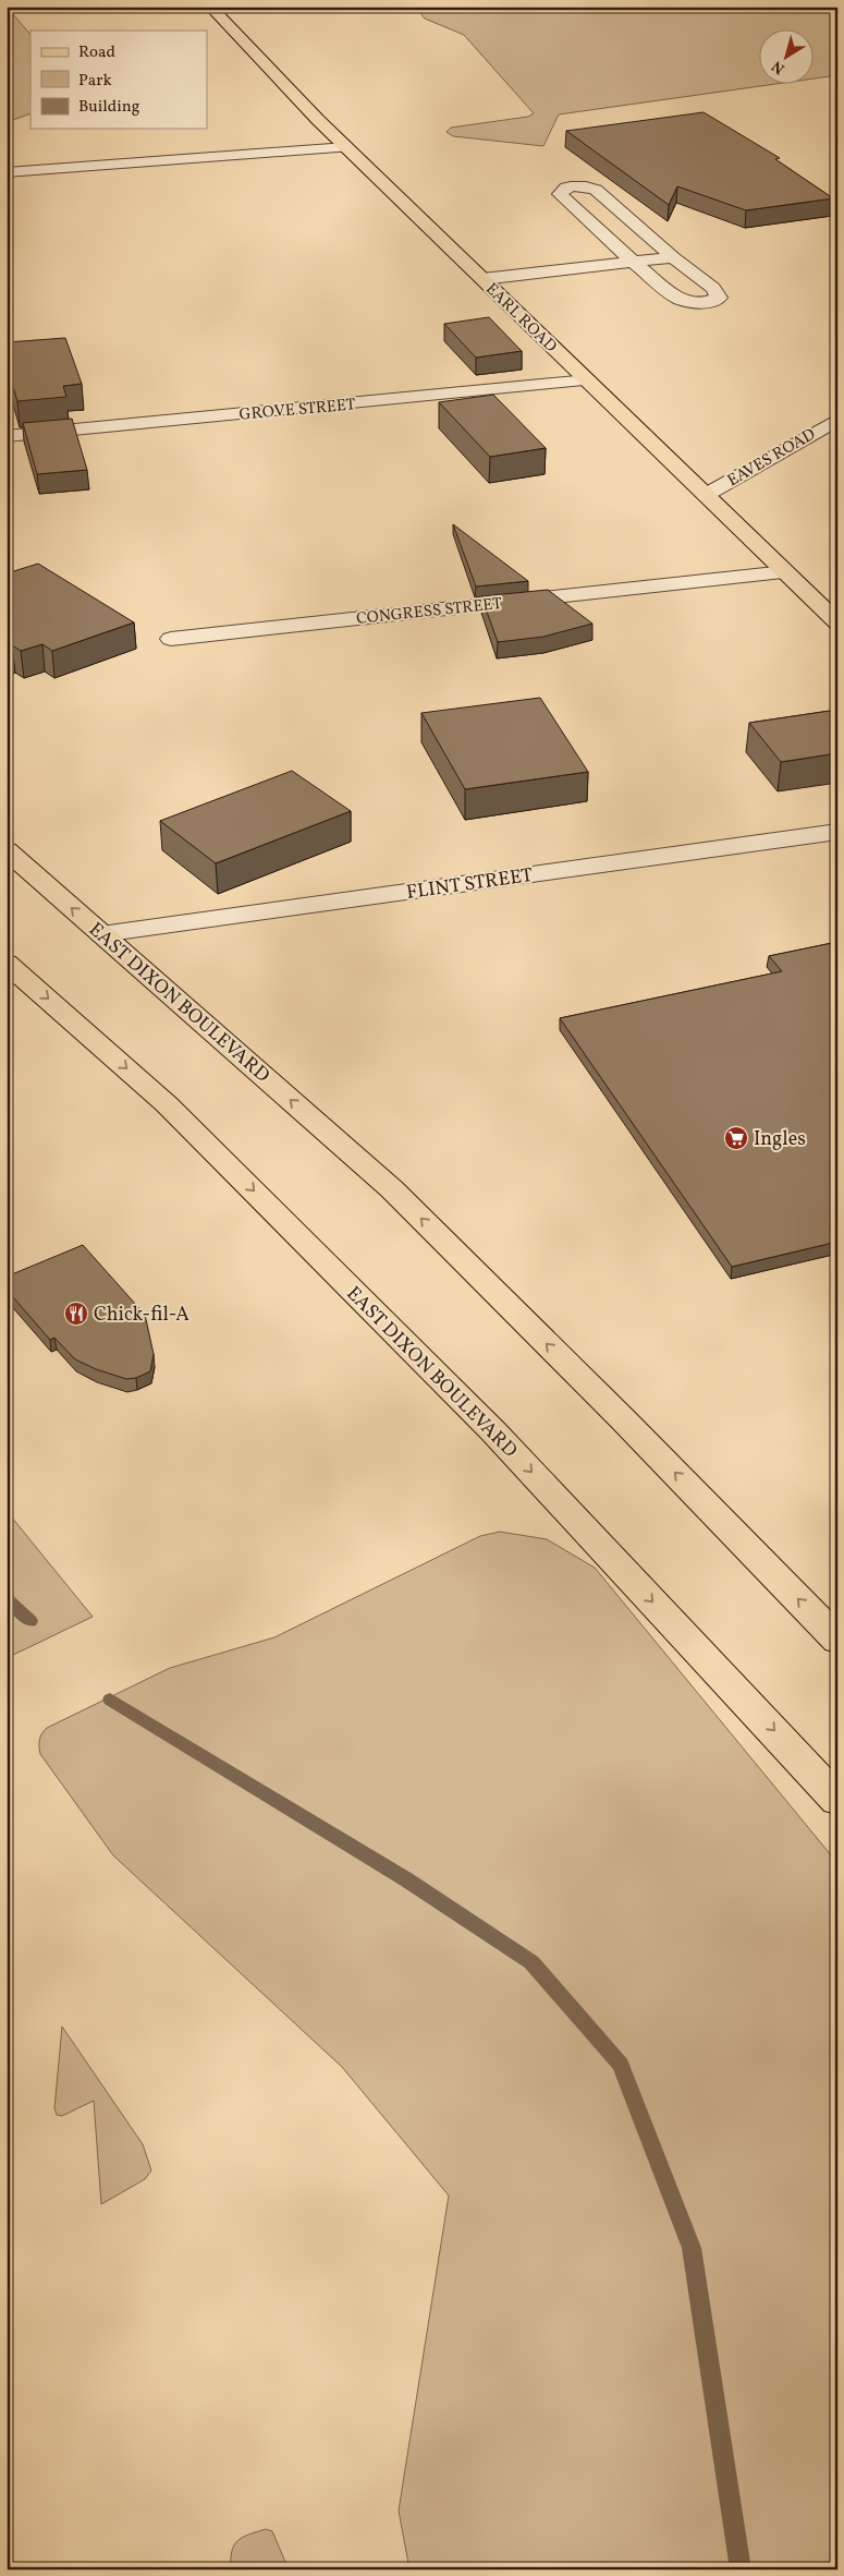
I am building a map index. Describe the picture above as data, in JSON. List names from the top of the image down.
{
  "streets": {
    "main road": ["EARL ROAD", "EAST DIXON BOULEVARD"],
    "street": [
      "GROVE STREET",
      "EAVES ROAD",
      "CONGRESS STREET",
      "FLINT STREET"
    ]
  },
  "crossings": [
    ["EARL ROAD", "GROVE STREET"],
    ["EARL ROAD", "EAVES ROAD"],
    ["EARL ROAD", "CONGRESS STREET"],
    ["FLINT STREET", "EAST DIXON BOULEVARD"]
  ],
  "places": {
    "supermarket": ["Ingles"],
    "restaurant": ["Chick-fil-A"]
  },
  "legend": ["Road", "Park", "Building"],
  "north": "bottom left"
}
